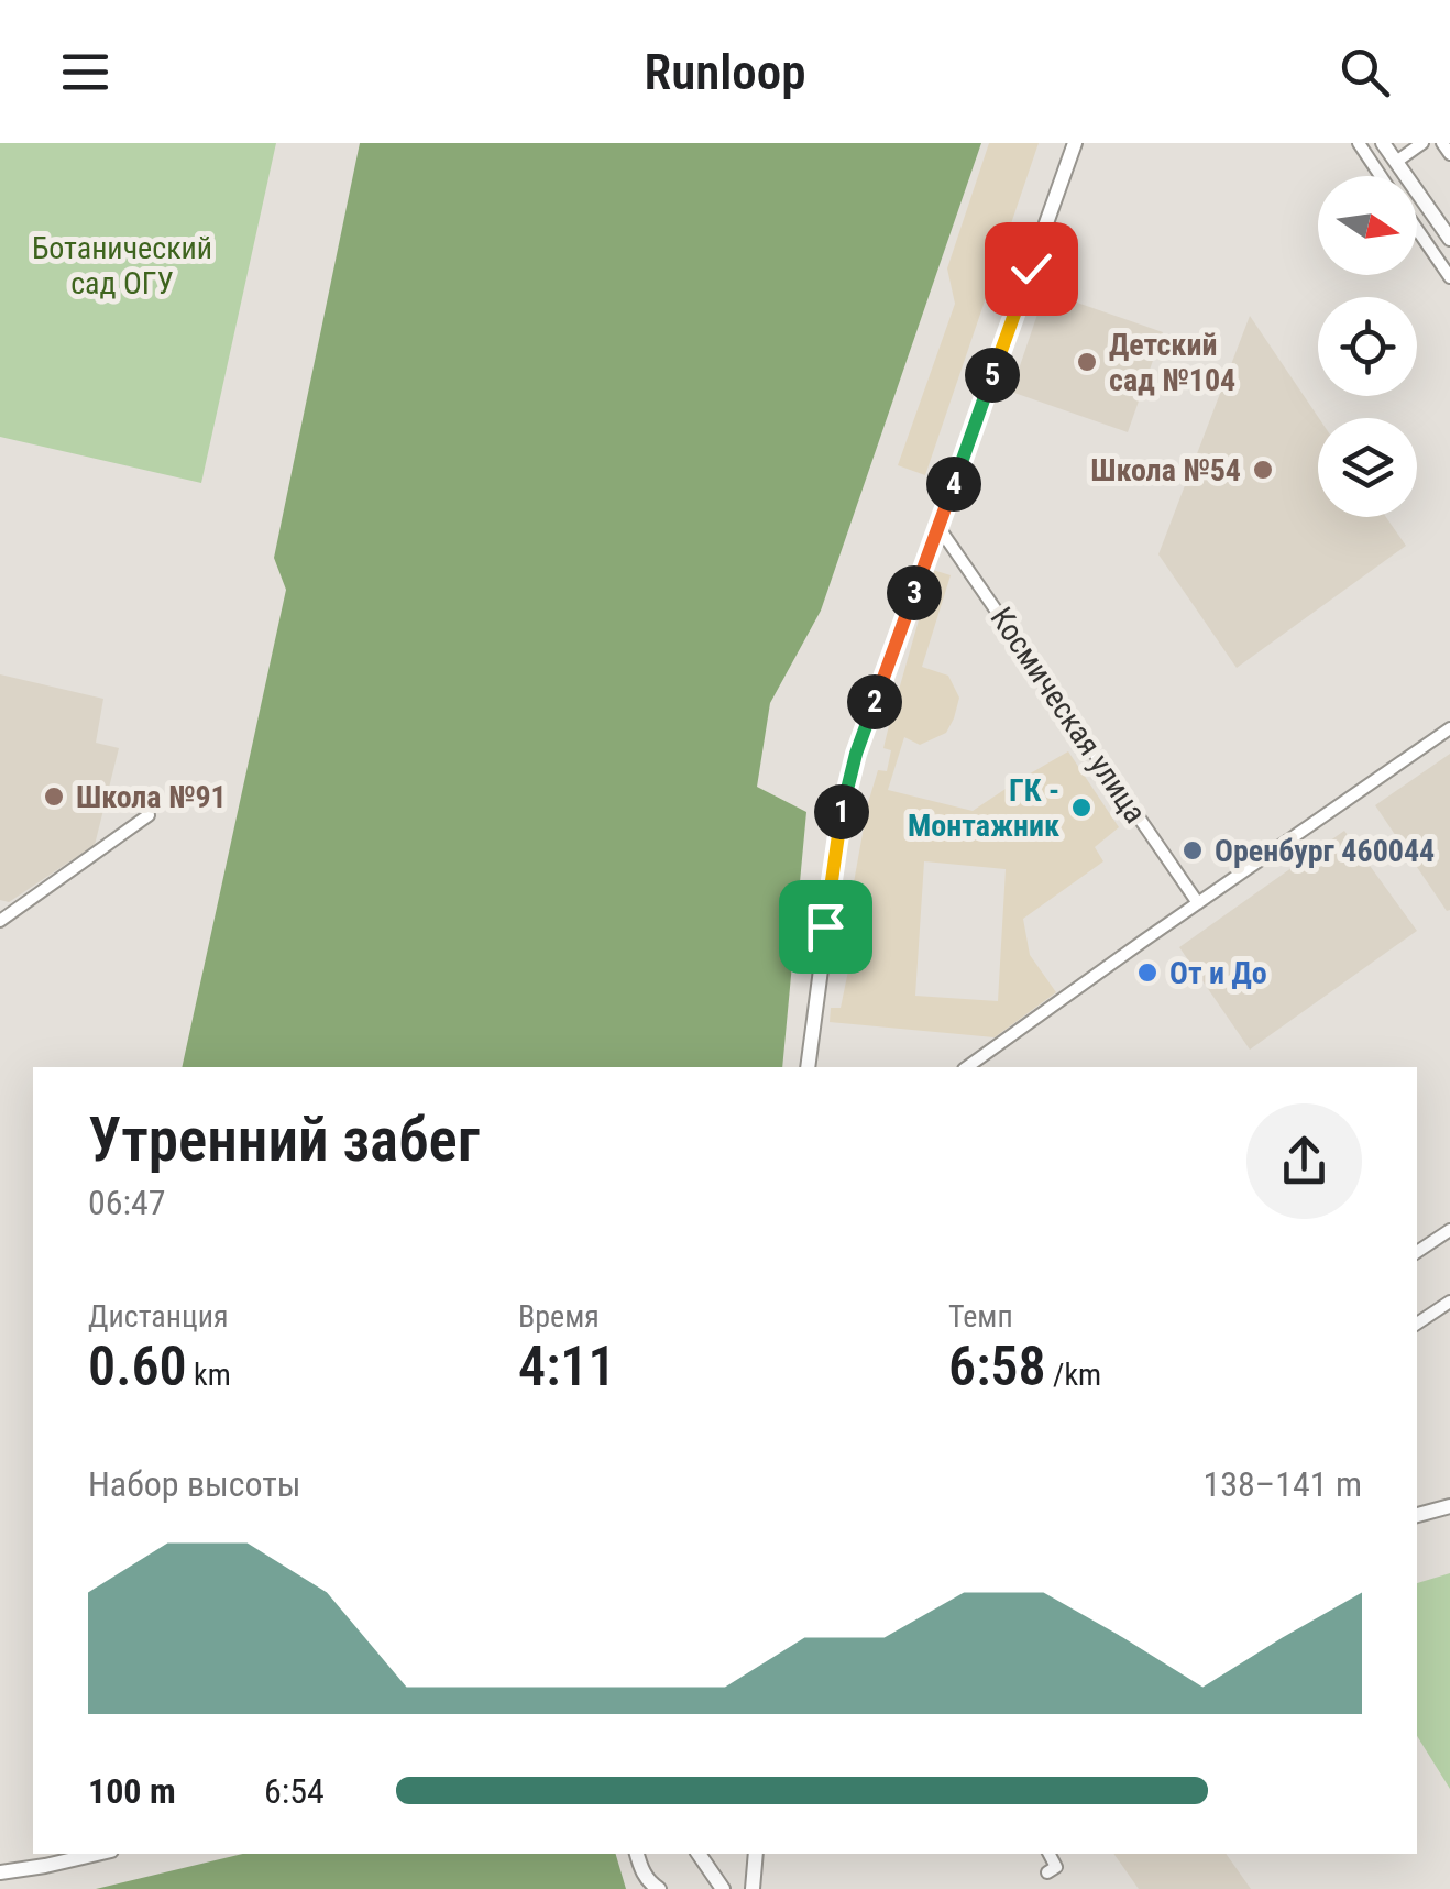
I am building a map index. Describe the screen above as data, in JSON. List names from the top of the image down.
{
  "streets": {
    "street": ["Космическая улица"]
  },
  "parks": ["Ботанический сад ОГУ"],
  "places": [
    "Детский сад №104",
    "Школа №54",
    "Школа №91",
    "ГК - Монтажник",
    "Оренбург 460044",
    "От и До"
  ],
  "north": "right",
  "page": {
    "header": "Runloop",
    "pins": [
      "5",
      "4",
      "3",
      "2",
      "1"
    ],
    "heading": ["Утренний забег", "06:47"],
    "stats": [
      ["Дистанция", "0.60 km"],
      ["Время", "4:11"],
      ["Темп", "6:58 /km"]
    ],
    "chart": ["Набор высоты", "138–141 m"],
    "list": [
      {
        "name": "100 m",
        "note": "6:54"
      }
    ]
  }
}
